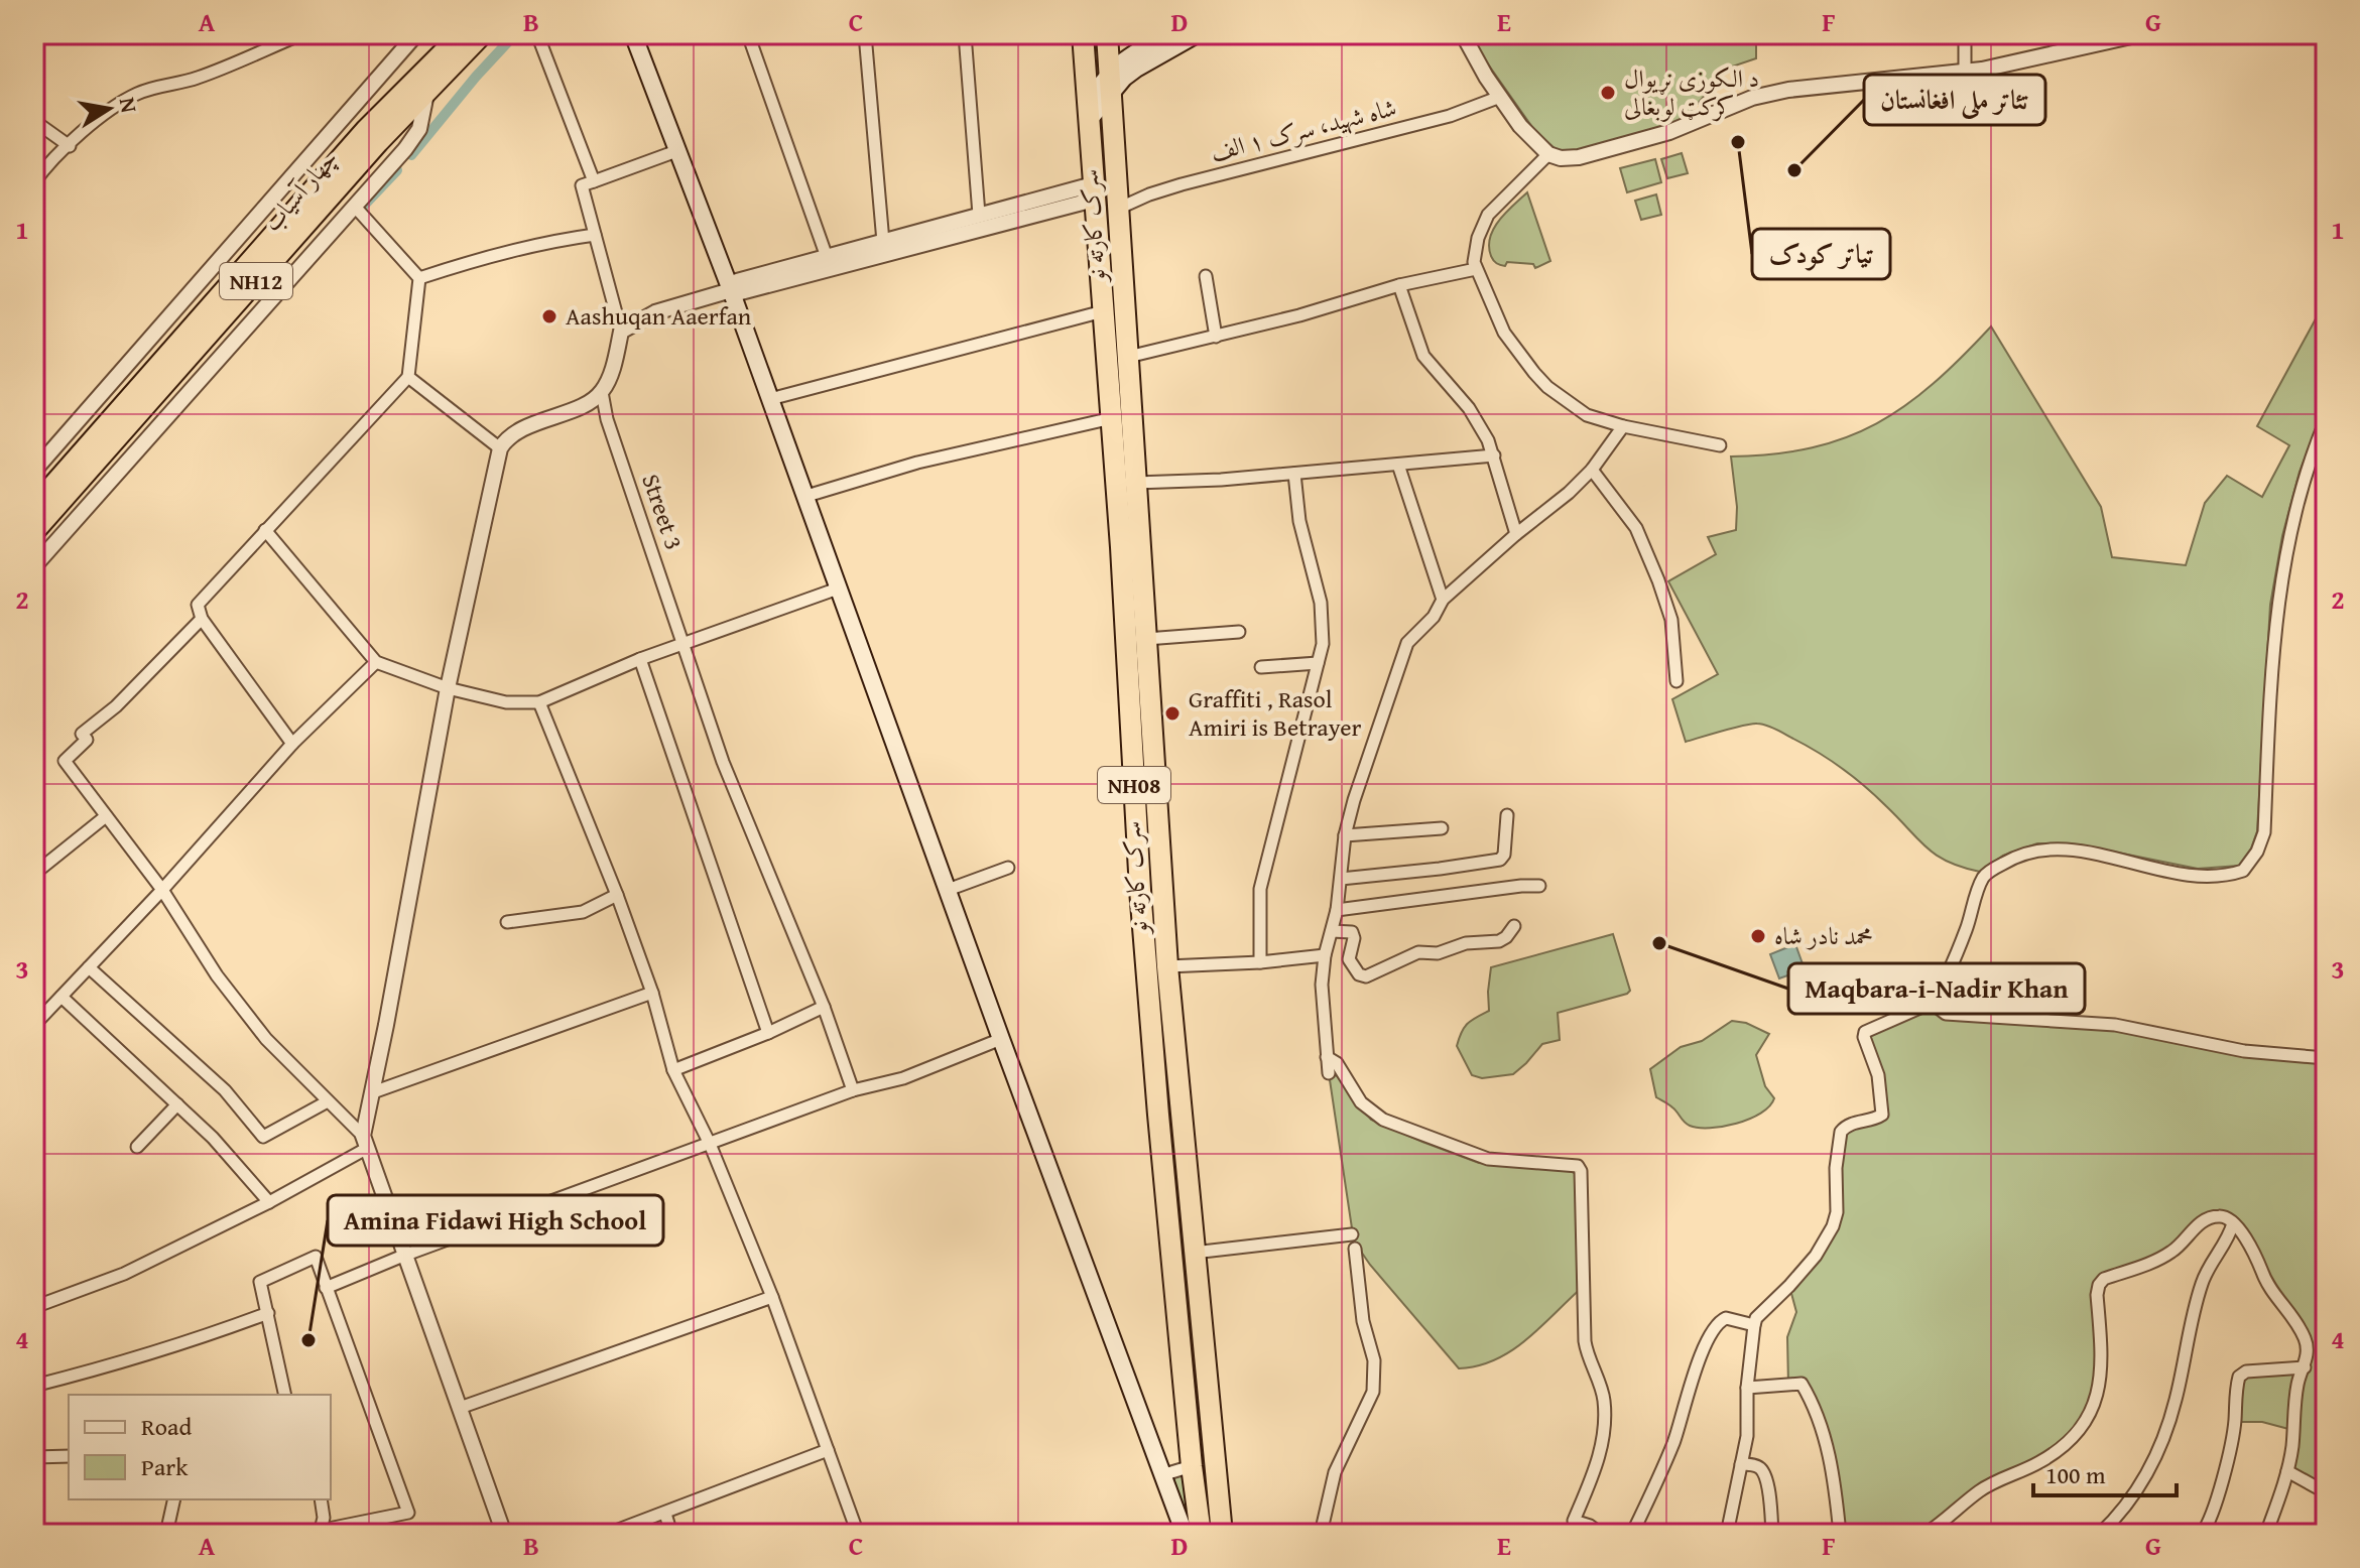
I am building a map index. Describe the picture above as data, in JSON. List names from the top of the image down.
{
  "streets": {
    "highway": [
      "چهار آسیاب",
      "سرک کارته نو",
      "NH12",
      "NH08"
    ],
    "street": ["شاه شهید، سرک ۱ الف", "Street 3"]
  },
  "crossings": [
    ["شاه شهید، سرک ۱ الف", "سرک کارته نو"]
  ],
  "places": [
    "د الکوزی نړیوال کرکټ لوبغالی",
    "تیاتر کودک",
    "تئاتر ملی افغانستان",
    "Aashuqan Aaerfan",
    "Graffiti , Rasol Amiri is Betrayer",
    "محمد نادر شاه",
    "Maqbara-i-Nadir Khan",
    "Amina Fidawi High School"
  ],
  "legend": ["Road", "Park"],
  "scale_bar": "100 m",
  "north": "right",
  "grid": {
    "columns": [
      "A",
      "B",
      "C",
      "D",
      "E",
      "F",
      "G"
    ],
    "rows": [
      "1",
      "2",
      "3",
      "4"
    ]
  }
}
